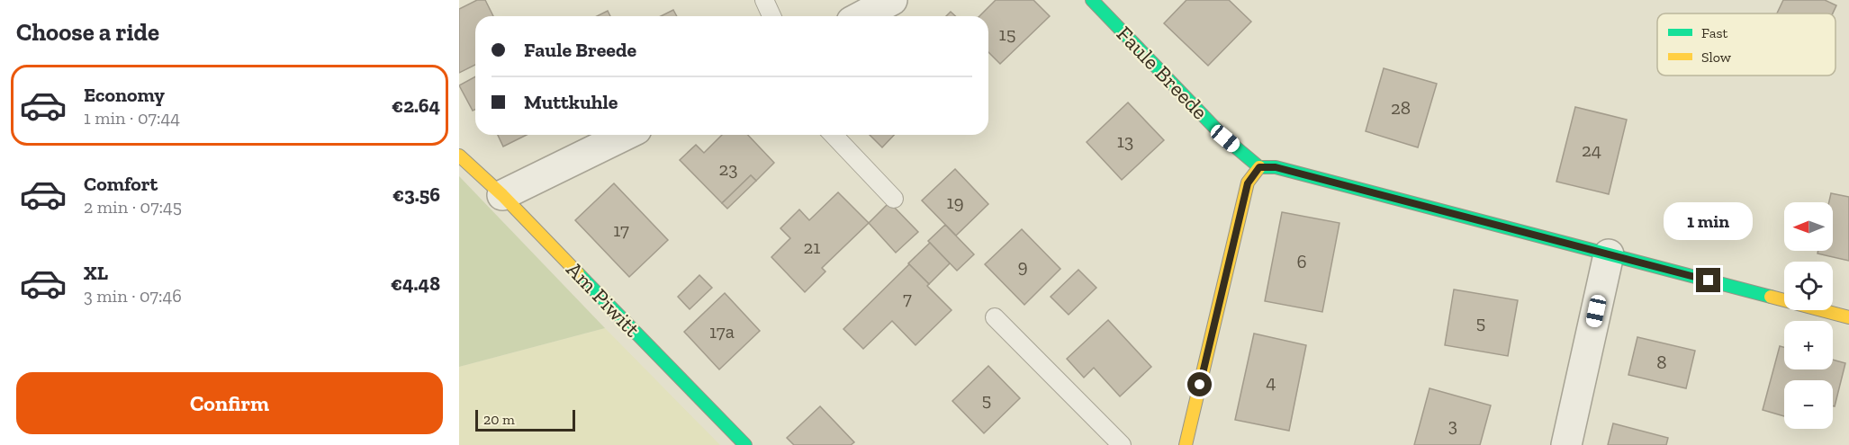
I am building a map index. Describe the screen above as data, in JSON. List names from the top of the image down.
{
  "streets": {
    "street": ["Faule Breede", "Am Piwitt"]
  },
  "house_numbers": [
    "15",
    "28",
    "13",
    "24",
    "23",
    "19",
    "17",
    "21",
    "6",
    "9",
    "7",
    "5",
    "17a",
    "8",
    "4",
    "5",
    "3"
  ],
  "legend": ["Fast", "Slow"],
  "scale_bar": "20 m",
  "north": "left",
  "page": {
    "heading": "Choose a ride",
    "banner": ["Faule Breede", "Muttkuhle"],
    "list": [
      {
        "name": "Economy",
        "note": "1 min · 07:44",
        "value": "€2.64"
      },
      {
        "name": "Comfort",
        "note": "2 min · 07:45",
        "value": "€3.56"
      },
      {
        "name": "XL",
        "note": "3 min · 07:46",
        "value": "€4.48"
      }
    ],
    "map_buttons": ["+", "−"],
    "bubble": "1 min",
    "buttons": "Confirm",
    "scale": "20 m"
  }
}
